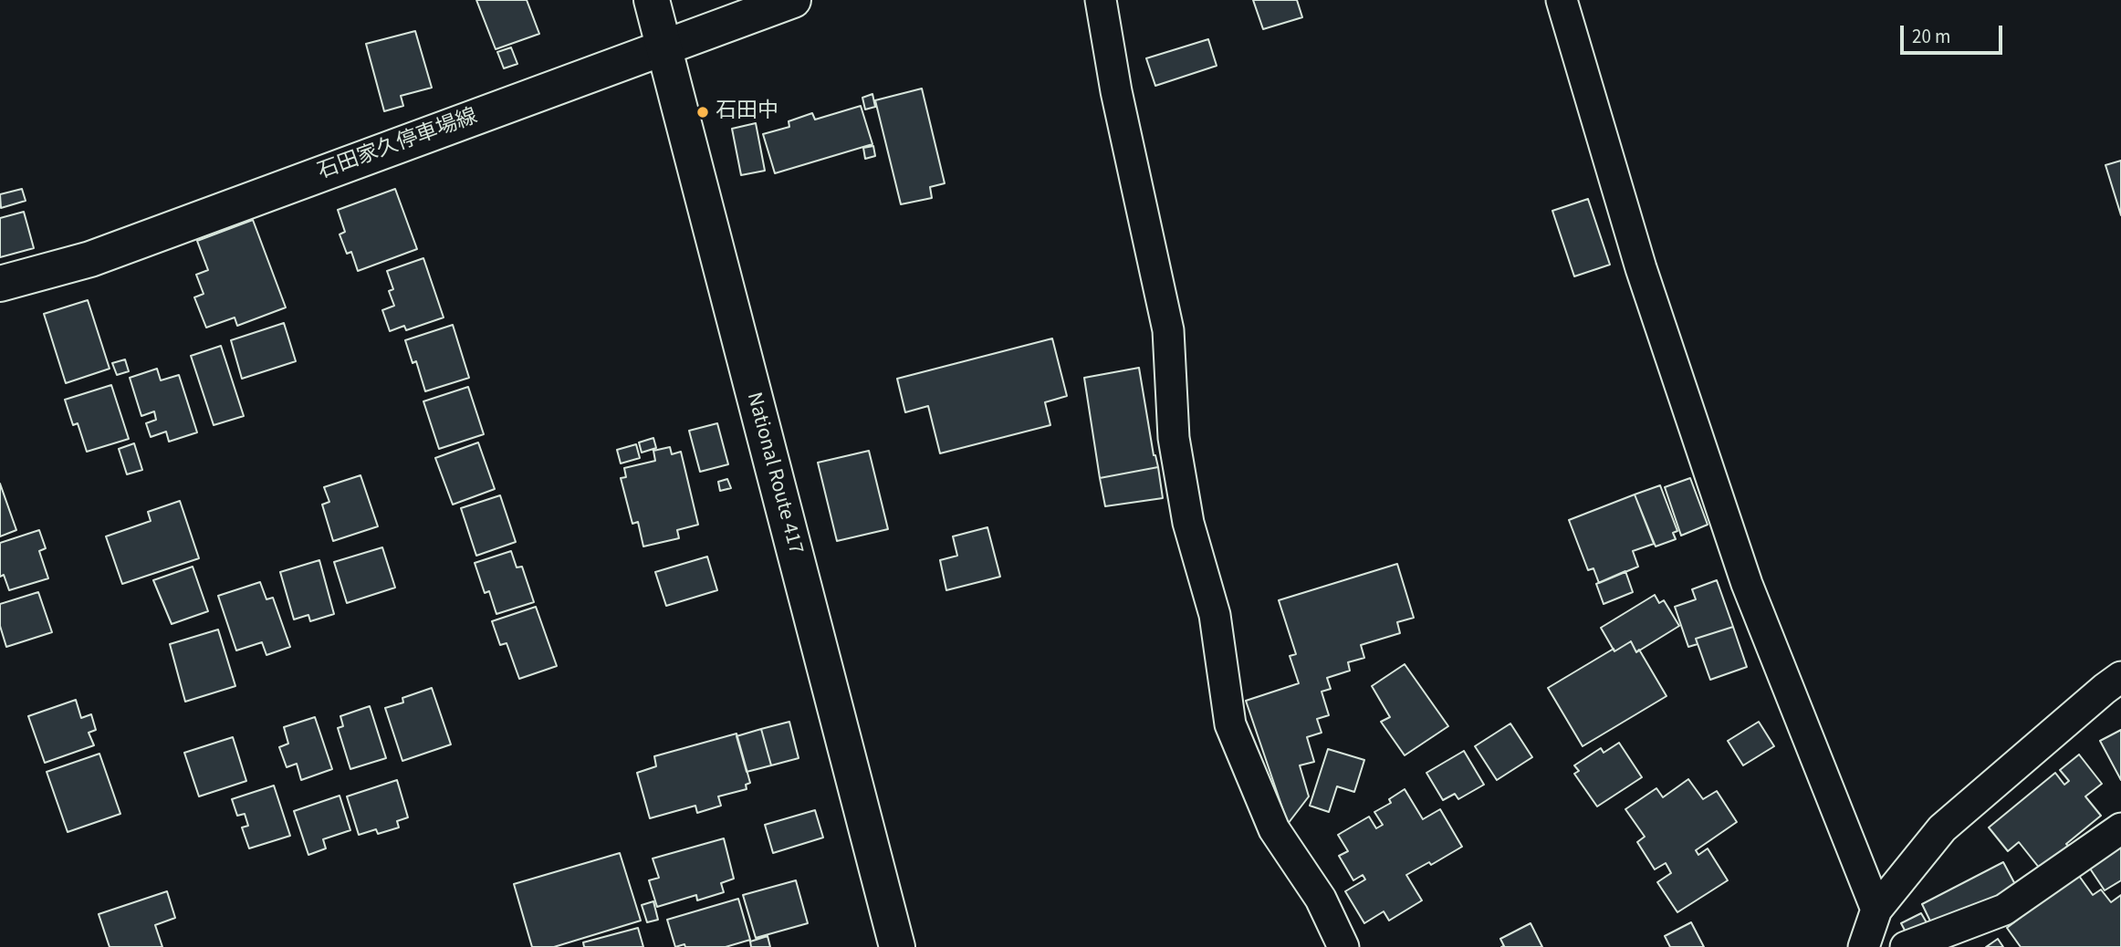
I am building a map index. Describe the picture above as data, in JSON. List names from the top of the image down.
{
  "streets": {
    "main road": ["石田家久停車場線", "National Route 417"]
  },
  "crossings": [
    ["石田家久停車場線", "National Route 417"]
  ],
  "places": ["石田中"],
  "scale_bar": "20 m"
}
